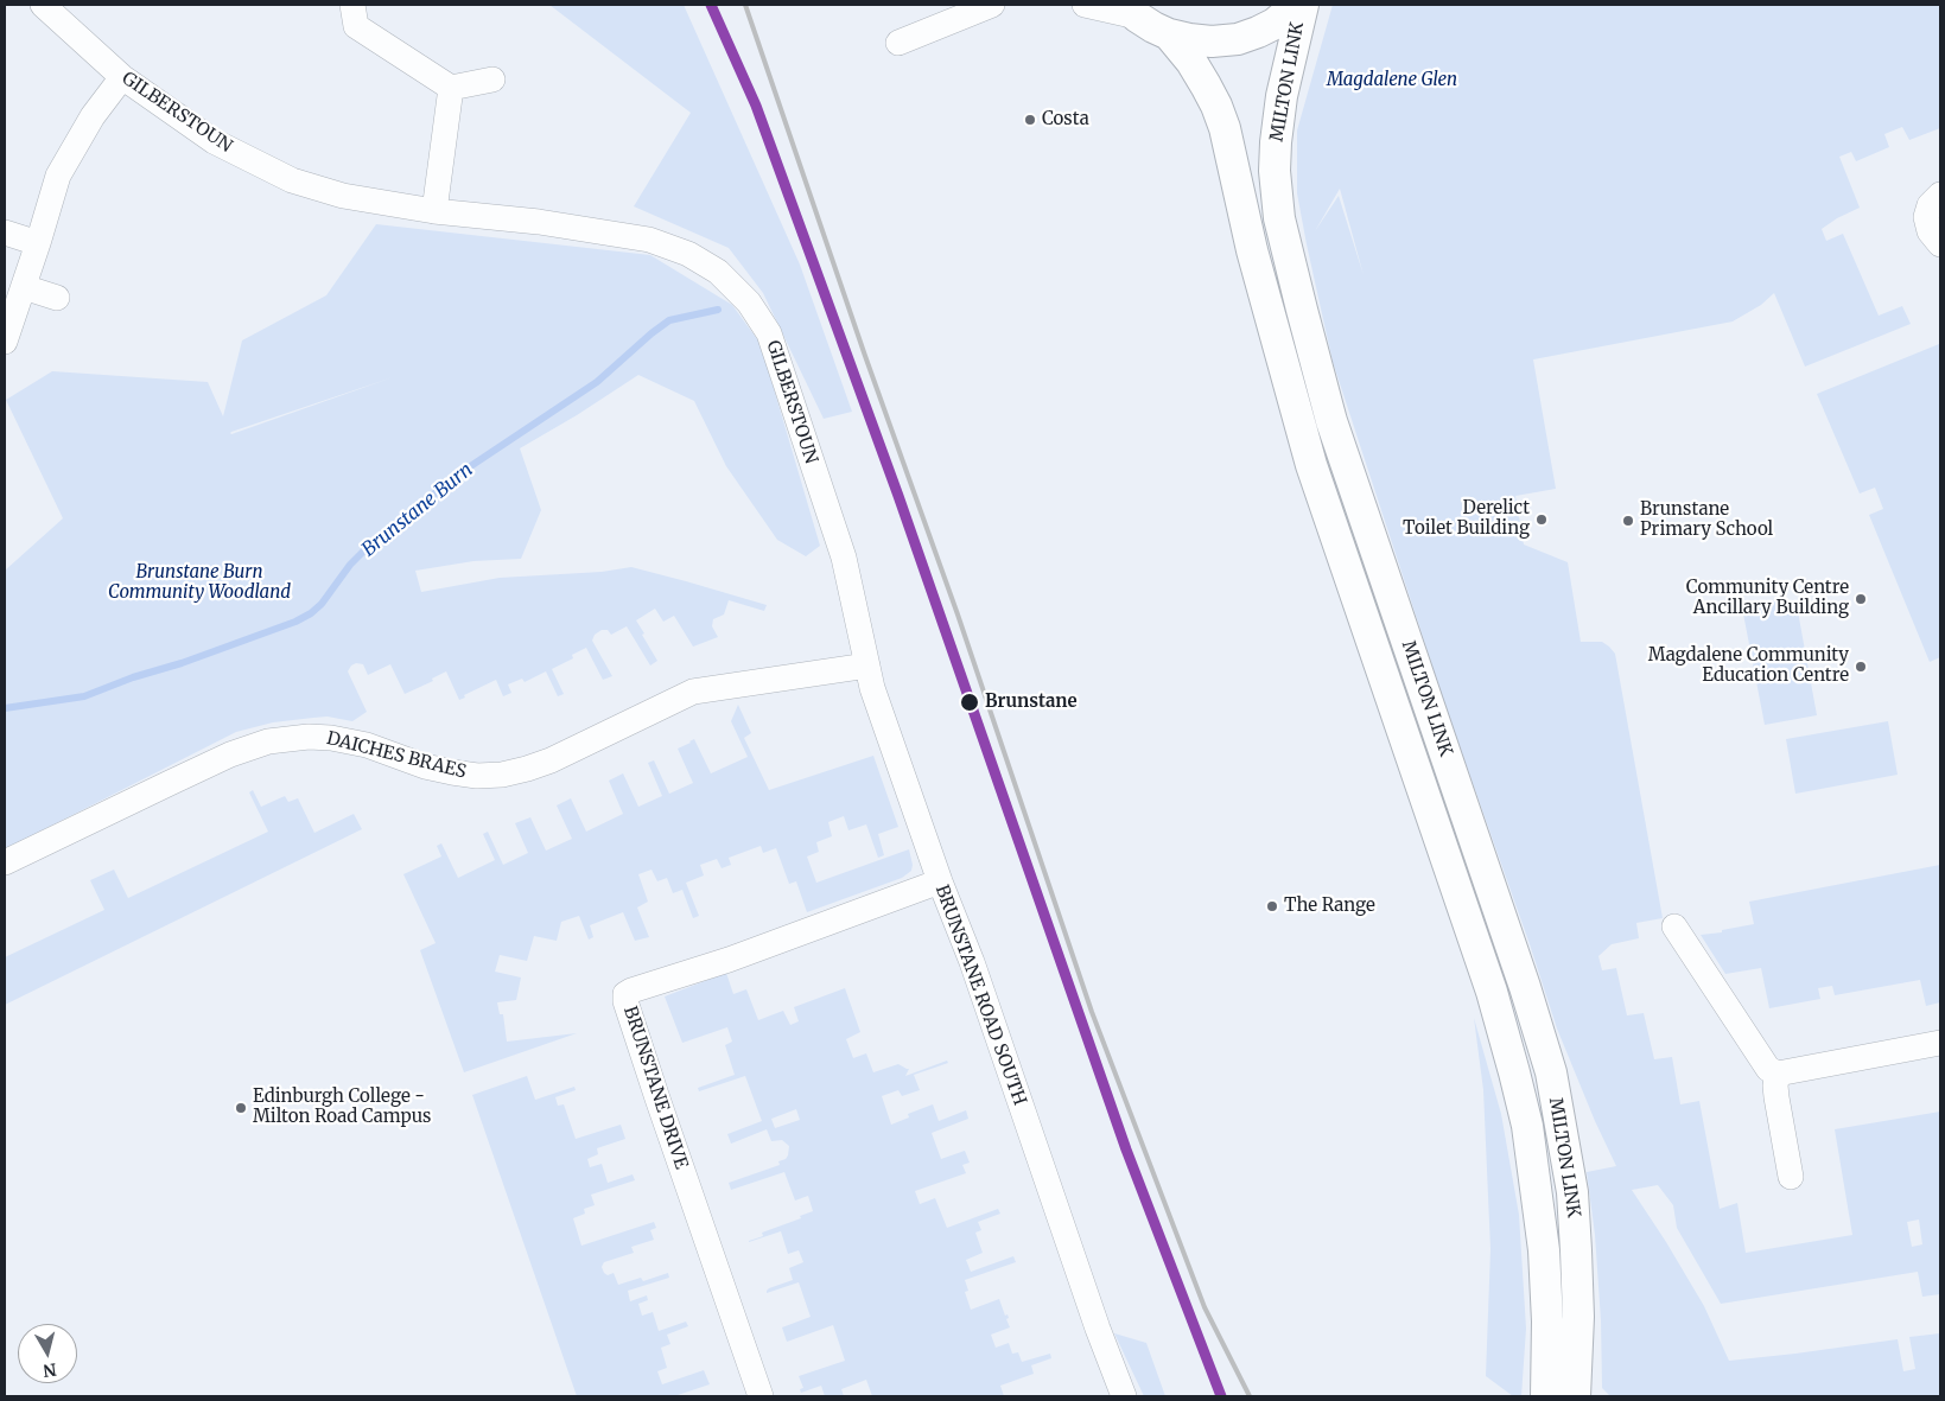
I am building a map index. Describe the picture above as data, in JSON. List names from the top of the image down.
{
  "streets": {
    "main road": ["MILTON LINK"],
    "street": [
      "GILBERSTOUN",
      "DAICHES BRAES",
      "BRUNSTANE ROAD SOUTH",
      "BRUNSTANE DRIVE"
    ]
  },
  "crossings": [
    ["GILBERSTOUN", "BRUNSTANE ROAD SOUTH"],
    ["DAICHES BRAES", "BRUNSTANE ROAD SOUTH"],
    ["BRUNSTANE ROAD SOUTH", "BRUNSTANE DRIVE"]
  ],
  "water": ["Brunstane Burn"],
  "parks": ["Magdalene Glen", "Brunstane Burn Community Woodland"],
  "places": [
    "Costa",
    "Derelict Toilet Building",
    "Brunstane Primary School",
    "Community Centre Ancillary Building",
    "Magdalene Community Education Centre",
    "Brunstane",
    "The Range",
    "Edinburgh College - Milton Road Campus"
  ],
  "north": "bottom"
}
